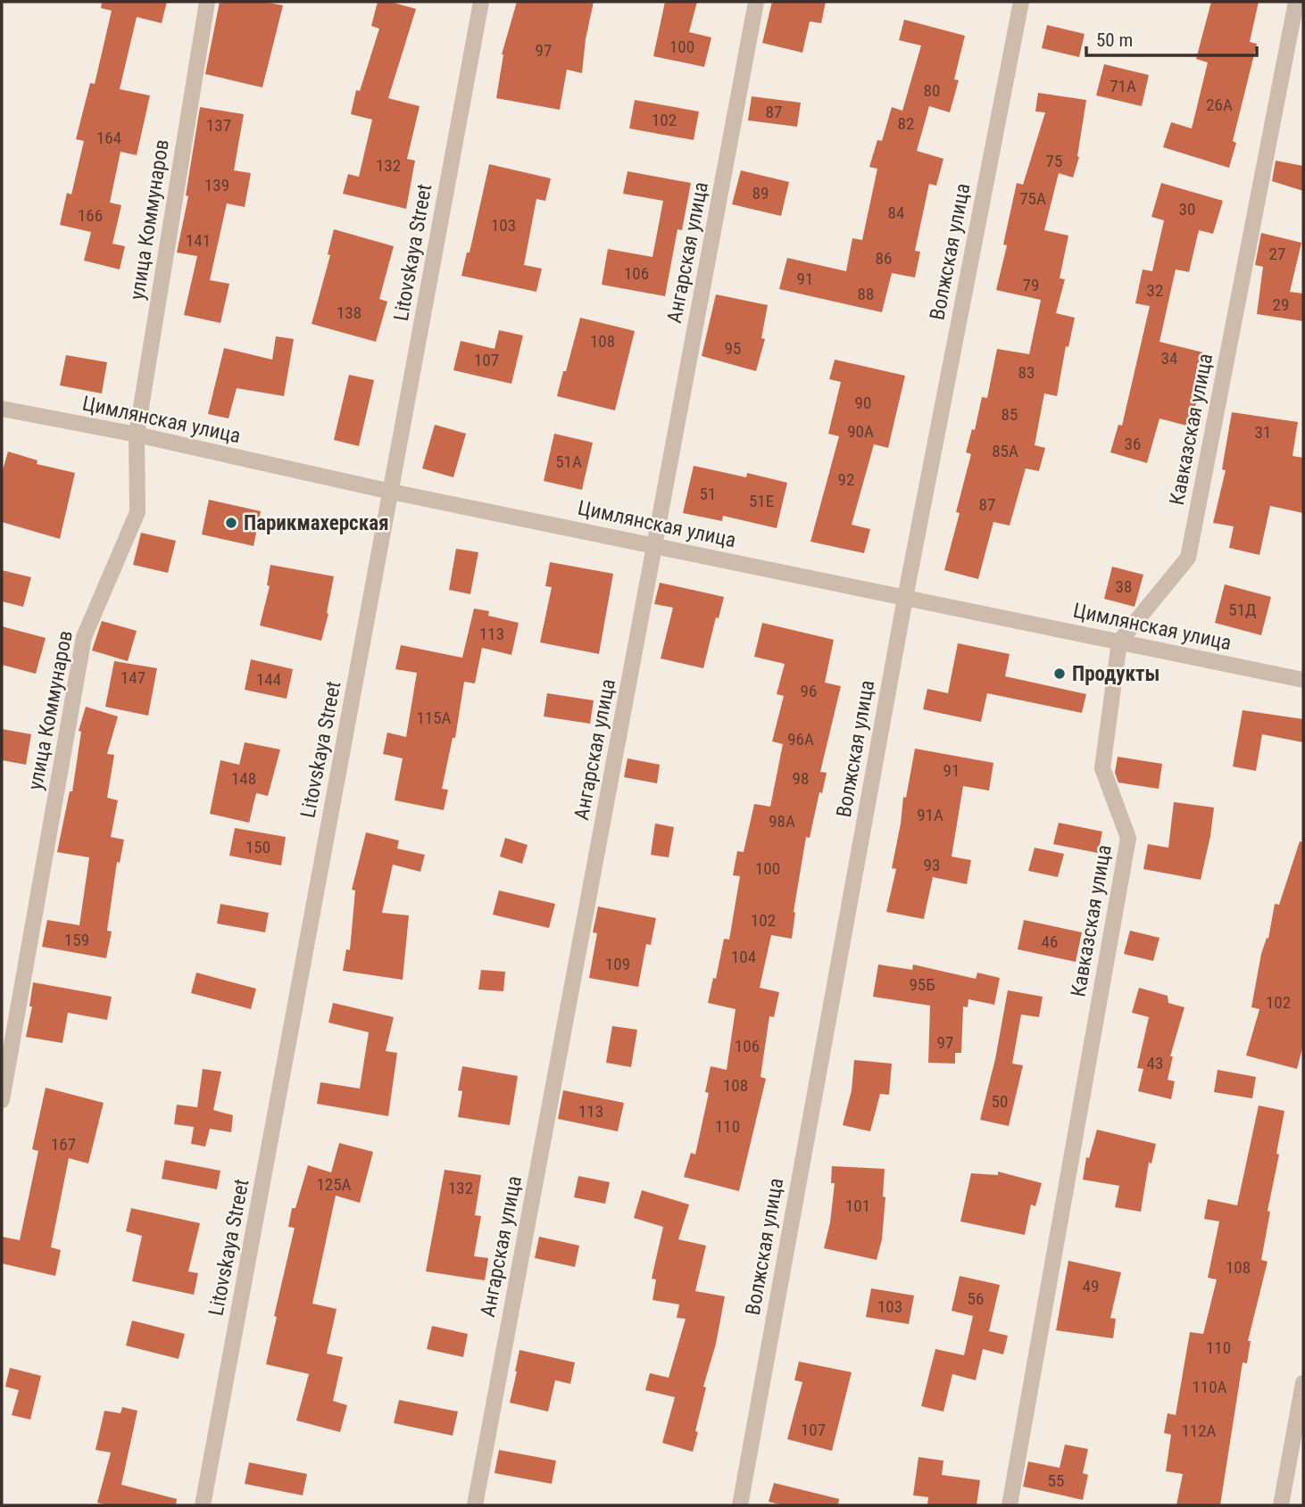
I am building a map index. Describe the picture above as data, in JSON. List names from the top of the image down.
{
  "streets": {
    "street": [
      "улица Коммунаров",
      "Волжская улица",
      "Litovskaya Street",
      "Ангарская улица",
      "Цимлянская улица",
      "Кавказская улица"
    ]
  },
  "crossings": [
    ["улица Коммунаров", "Цимлянская улица"],
    ["Волжская улица", "Цимлянская улица"],
    ["Litovskaya Street", "Цимлянская улица"],
    ["Ангарская улица", "Цимлянская улица"],
    ["Цимлянская улица", "Кавказская улица"]
  ],
  "places": ["Парикмахерская", "Продукты"],
  "house_numbers": [
    "100",
    "97",
    "71А",
    "80",
    "26А",
    "87",
    "102",
    "82",
    "137",
    "164",
    "75",
    "132",
    "139",
    "89",
    "75А",
    "30",
    "84",
    "166",
    "103",
    "141",
    "27",
    "86",
    "106",
    "91",
    "79",
    "32",
    "88",
    "29",
    "138",
    "108",
    "95",
    "34",
    "107",
    "83",
    "90",
    "85",
    "90А",
    "31",
    "36",
    "85А",
    "51А",
    "92",
    "51",
    "51Е",
    "87",
    "38",
    "51Д",
    "113",
    "147",
    "144",
    "96",
    "115А",
    "96А",
    "91",
    "148",
    "98",
    "91А",
    "98А",
    "150",
    "93",
    "100",
    "102",
    "159",
    "46",
    "104",
    "109",
    "95Б",
    "102",
    "97",
    "106",
    "43",
    "108",
    "50",
    "113",
    "110",
    "167",
    "125А",
    "132",
    "101",
    "108",
    "49",
    "56",
    "103",
    "110",
    "110А",
    "107",
    "112А",
    "55"
  ],
  "scale_bar": "50 m"
}
